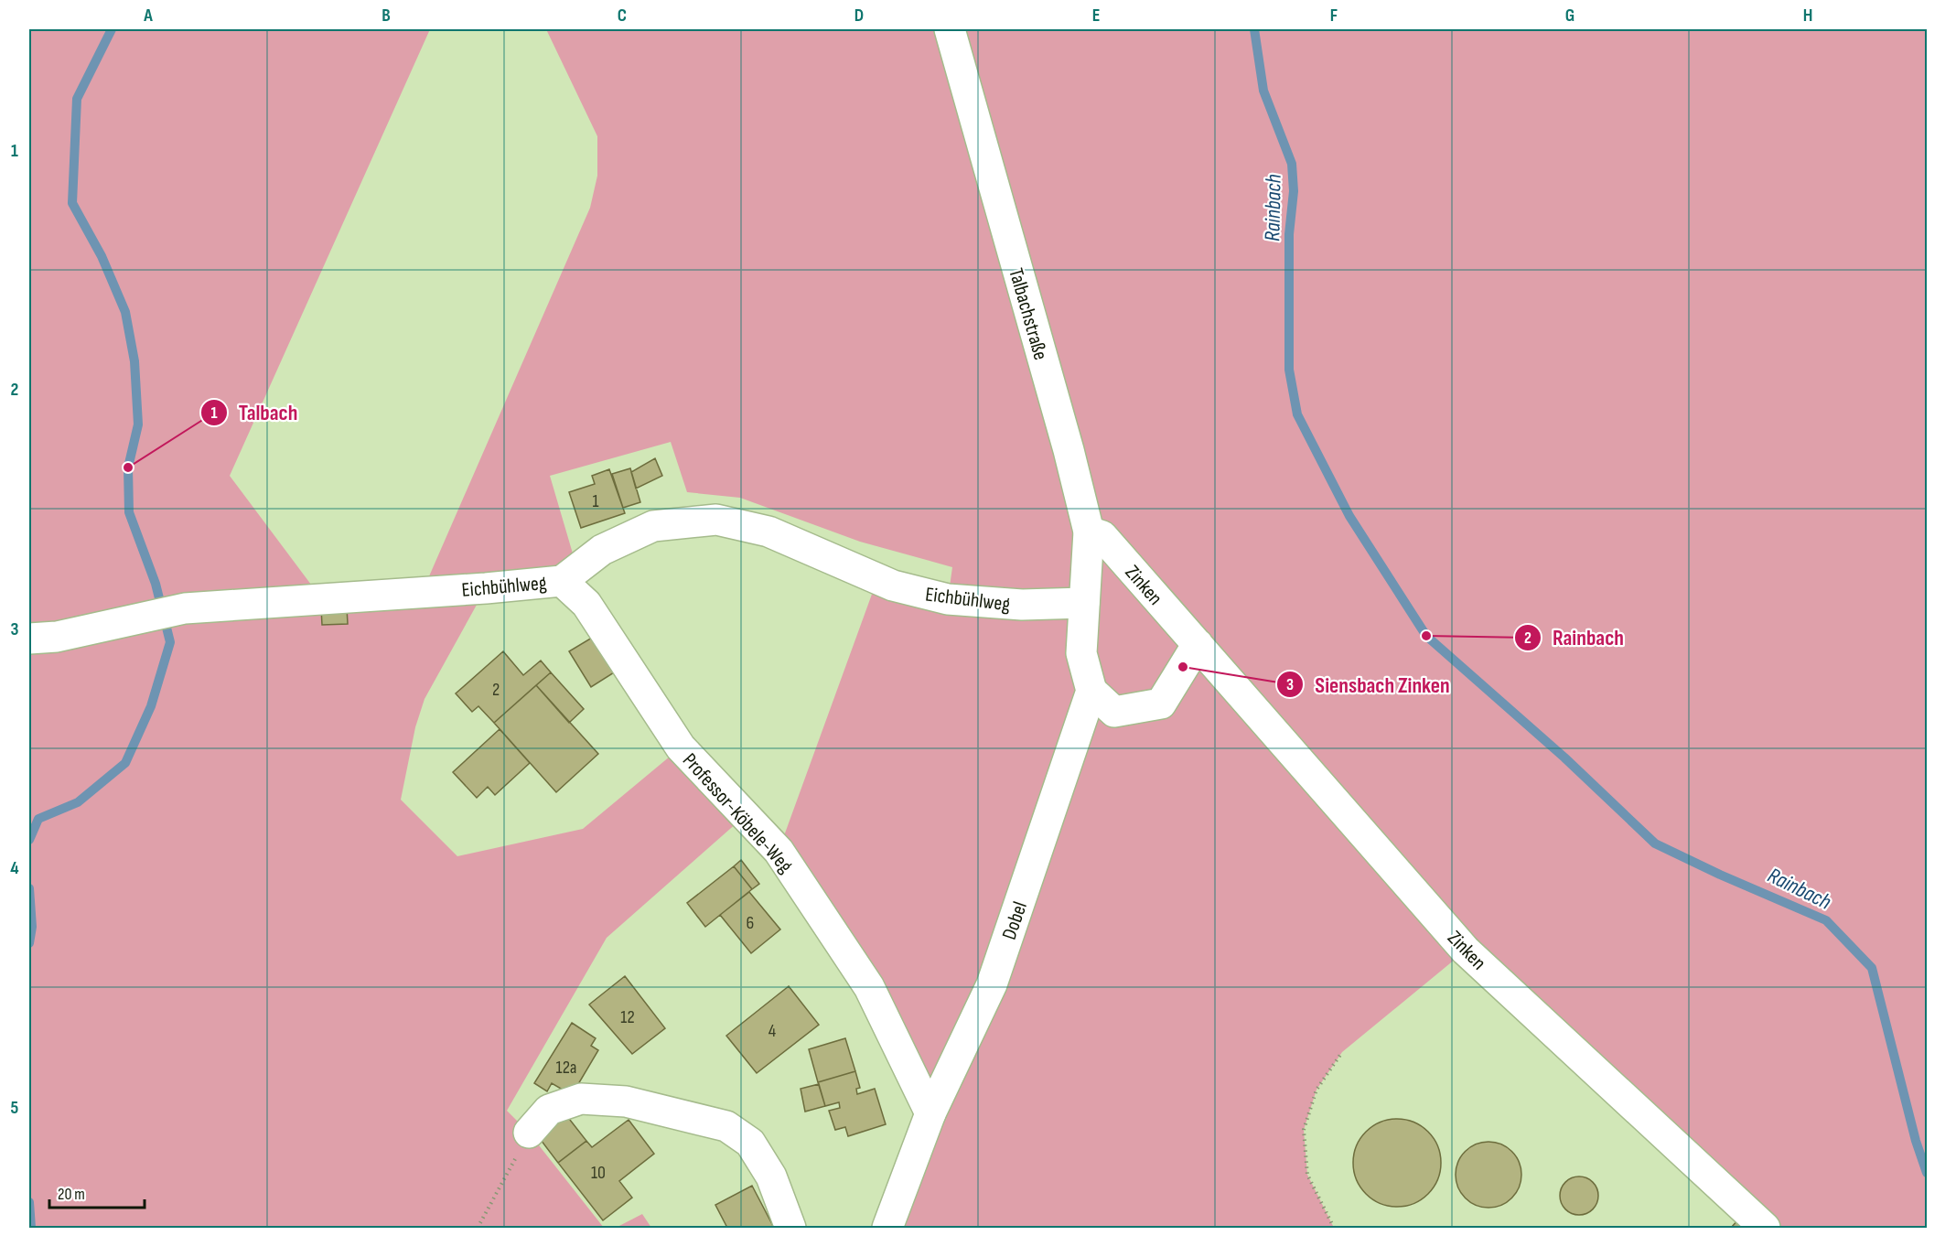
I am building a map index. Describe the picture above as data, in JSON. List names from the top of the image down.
{
  "streets": {
    "street": [
      "Talbachstraße",
      "Zinken",
      "Eichbühlweg",
      "Professor-Köbele-Weg",
      "Dobel"
    ]
  },
  "crossings": [
    ["Talbachstraße", "Zinken"],
    ["Talbachstraße", "Eichbühlweg"],
    ["Eichbühlweg", "Professor-Köbele-Weg"],
    ["Professor-Köbele-Weg", "Dobel"]
  ],
  "water": ["Rainbach"],
  "places": ["Talbach", "Rainbach", "Siensbach Zinken"],
  "house_numbers": [
    "1",
    "2",
    "6",
    "12",
    "4",
    "12a",
    "10"
  ],
  "scale_bar": "20 m",
  "grid": {
    "columns": [
      "A",
      "B",
      "C",
      "D",
      "E",
      "F",
      "G",
      "H"
    ],
    "rows": [
      "1",
      "2",
      "3",
      "4",
      "5"
    ]
  }
}
